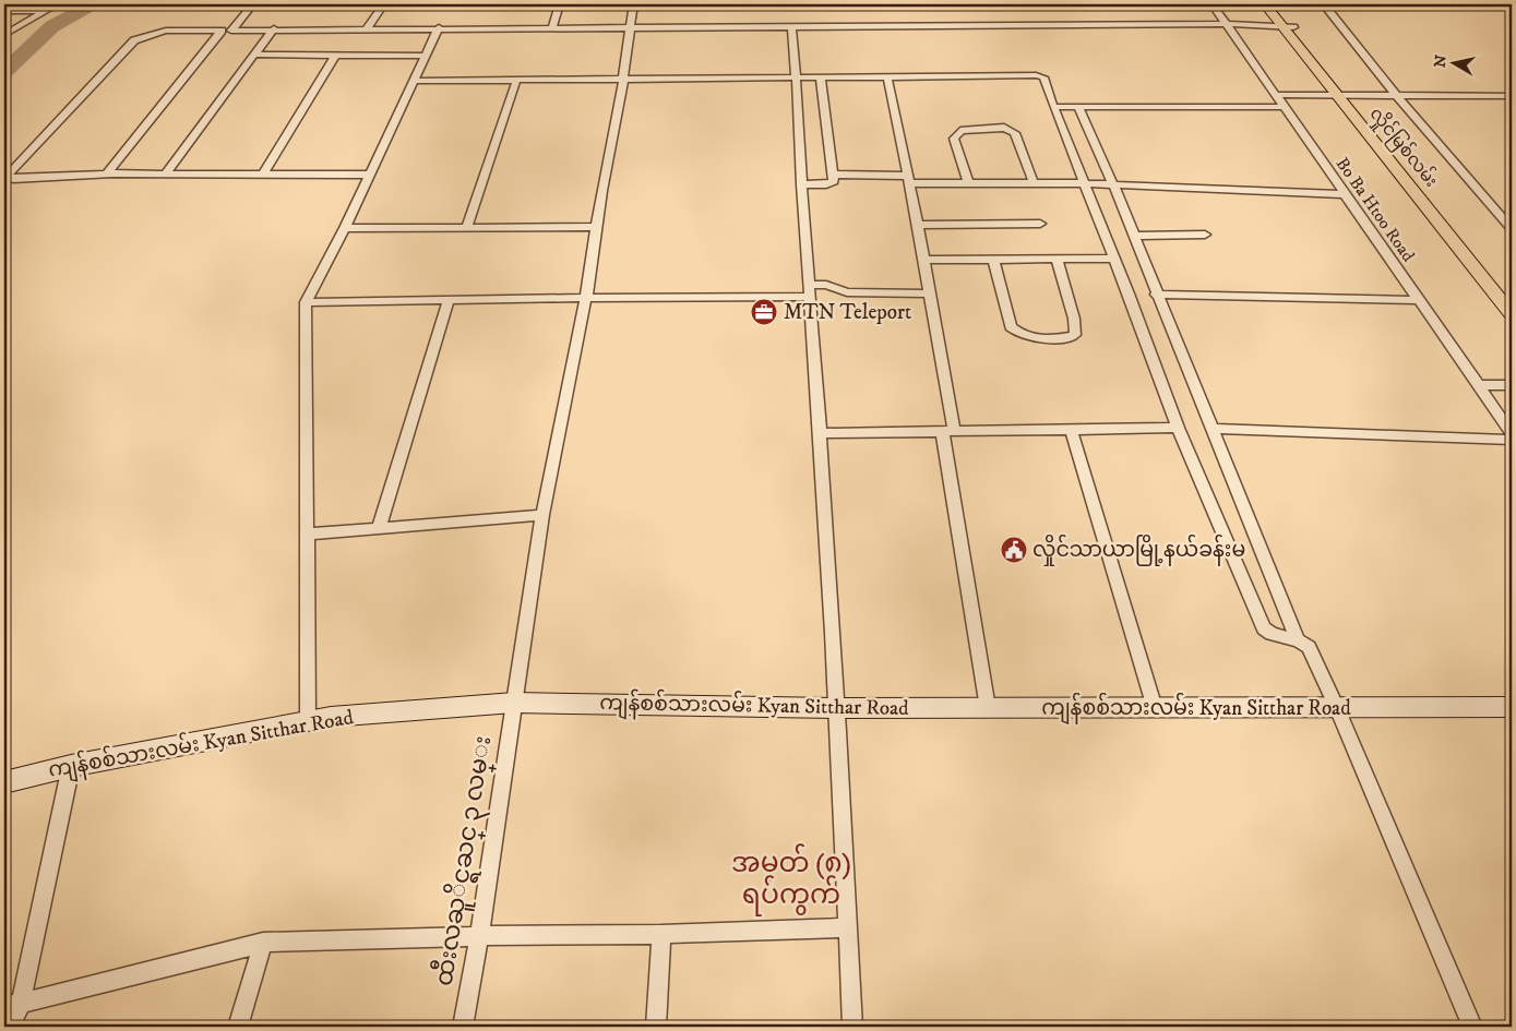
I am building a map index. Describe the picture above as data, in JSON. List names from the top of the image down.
{
  "streets": {
    "main road": ["လှိုင်မြစ်လမ်း", "ကျန်စစ်သားလမ်း Kyan Sitthar Road"],
    "street": ["Bo Ba Htoo Road", "ထီးလႀူိင္ရႀင္ ၃ လမ္း"]
  },
  "crossings": [
    ["ကျန်စစ်သားလမ်း Kyan Sitthar Road", "ထီးလႀူိင္ရႀင္ ၃ လမ္း"]
  ],
  "districts": ["အမှတ် (၈) ရပ်ကွက်"],
  "places": {
    "office": ["MTN Teleport"],
    "public building": ["လှိုင်သာယာမြို့နယ်ခန်းမ"]
  },
  "north": "left"
}
